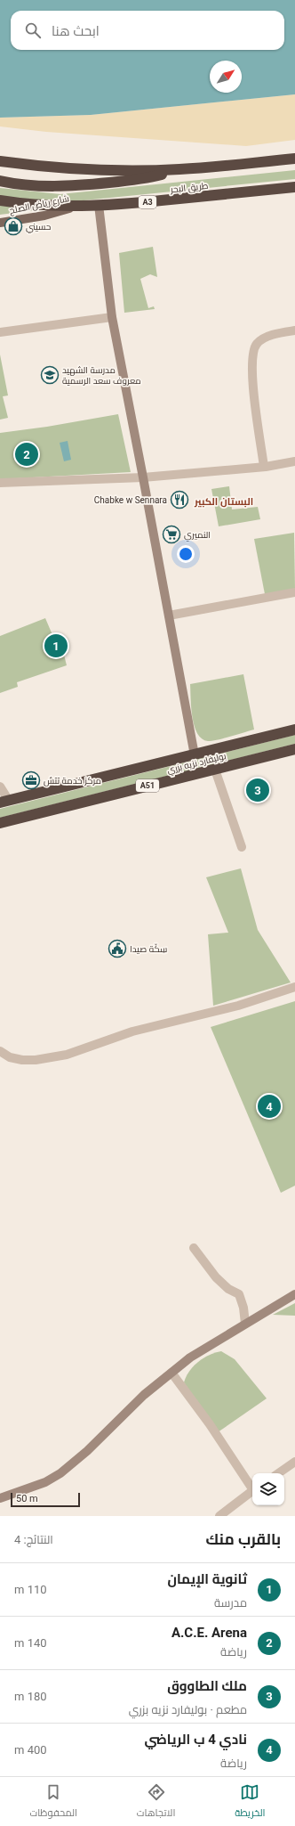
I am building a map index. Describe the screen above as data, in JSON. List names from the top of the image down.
{
  "streets": {
    "highway": [
      "طريق البحر",
      "A3",
      "بوليفارد نزيه بزري",
      "A51"
    ],
    "main road": ["شارع رياض الصلح"]
  },
  "crossings": [
    ["طريق البحر", "شارع رياض الصلح"]
  ],
  "districts": ["البستان الكبير"],
  "places": {
    "shop": ["حسيني"],
    "school or university": ["مدرسة الشهيد معروف سعد الرسمية"],
    "restaurant": ["Chabke w Sennara"],
    "supermarket": ["النميري"],
    "office": ["مركز خدمة تتش"],
    "public building": ["سِكّة صيدا"]
  },
  "scale_bar": "50 m",
  "north": "top right",
  "page": {
    "search": "ابحث هنا",
    "pins": [
      "2",
      "1",
      "3",
      "4"
    ],
    "scale": "50 m",
    "heading": ["بالقرب منك", "النتائج: 4"],
    "list": [
      {
        "mark": "1",
        "name": "ثانوية الإيمان",
        "note": "مدرسة",
        "value": "110 m"
      },
      {
        "mark": "2",
        "name": "A.C.E. Arena",
        "note": "رياضة",
        "value": "140 m"
      },
      {
        "mark": "3",
        "name": "ملك الطاووق",
        "note": "مطعم · بوليفارد نزيه بزري",
        "value": "180 m"
      },
      {
        "mark": "4",
        "name": "نادي 4 ب الرياضي",
        "note": "رياضة",
        "value": "400 m"
      }
    ],
    "nav": ["الخريطة", "الاتجاهات", "المحفوظات"]
  }
}
